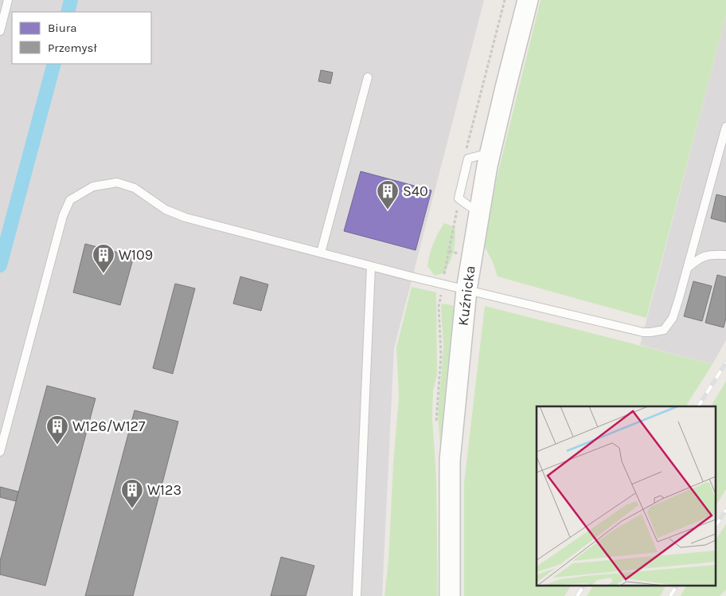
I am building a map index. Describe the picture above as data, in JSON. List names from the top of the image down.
{
  "streets": {
    "street": ["Kuźnicka"]
  },
  "places": {
    "building": [
      "S40",
      "W109",
      "W126/W127",
      "W123"
    ]
  },
  "legend": ["Biura", "Przemysł"]
}
